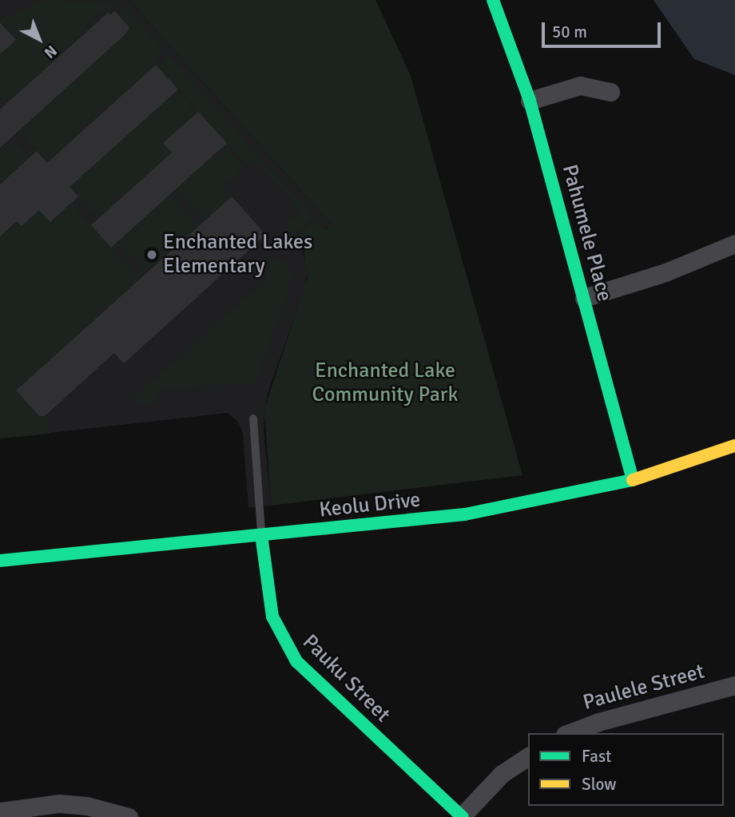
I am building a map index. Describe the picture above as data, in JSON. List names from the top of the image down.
{
  "streets": {
    "street": [
      "Pahumele Place",
      "Keolu Drive",
      "Pauku Street",
      "Paulele Street"
    ]
  },
  "crossings": [
    ["Pahumele Place", "Keolu Drive"],
    ["Keolu Drive", "Pauku Street"]
  ],
  "parks": ["Enchanted Lake Community Park"],
  "places": ["Enchanted Lakes Elementary"],
  "legend": ["Fast", "Slow"],
  "scale_bar": "50 m",
  "north": "bottom right"
}
